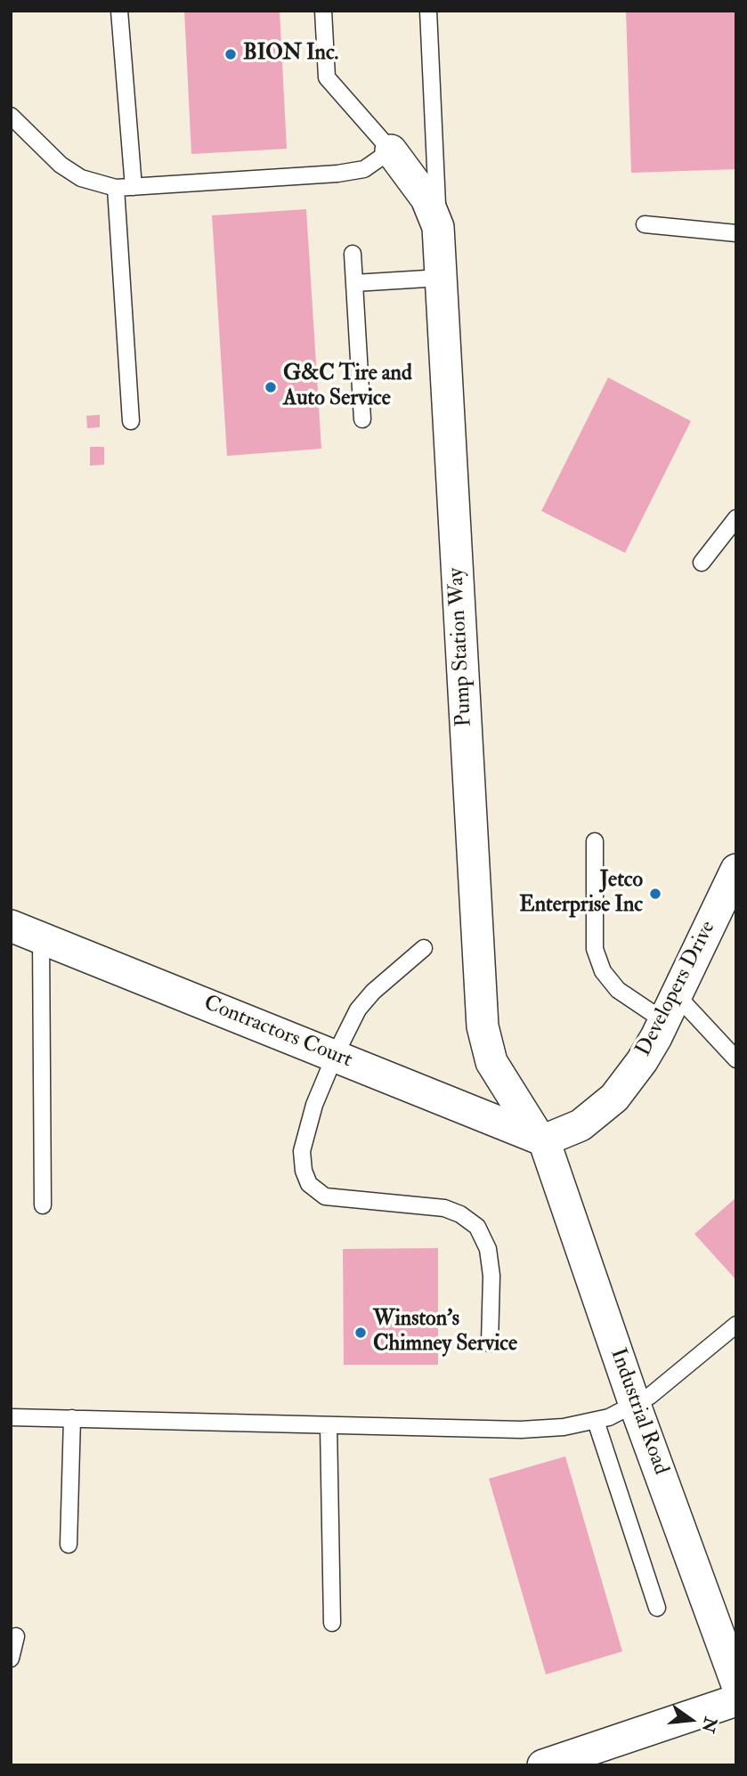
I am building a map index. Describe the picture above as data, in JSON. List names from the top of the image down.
{
  "streets": {
    "street": [
      "Pump Station Way",
      "Developers Drive",
      "Contractors Court",
      "Industrial Road"
    ]
  },
  "crossings": [
    ["Pump Station Way", "Developers Drive"],
    ["Pump Station Way", "Contractors Court"],
    ["Pump Station Way", "Industrial Road"],
    ["Developers Drive", "Contractors Court"],
    ["Developers Drive", "Industrial Road"],
    ["Contractors Court", "Industrial Road"]
  ],
  "places": [
    "BION Inc.",
    "G&C Tire and Auto Service",
    "Jetco Enterprise Inc",
    "Winston's Chimney Service"
  ],
  "north": "right"
}
